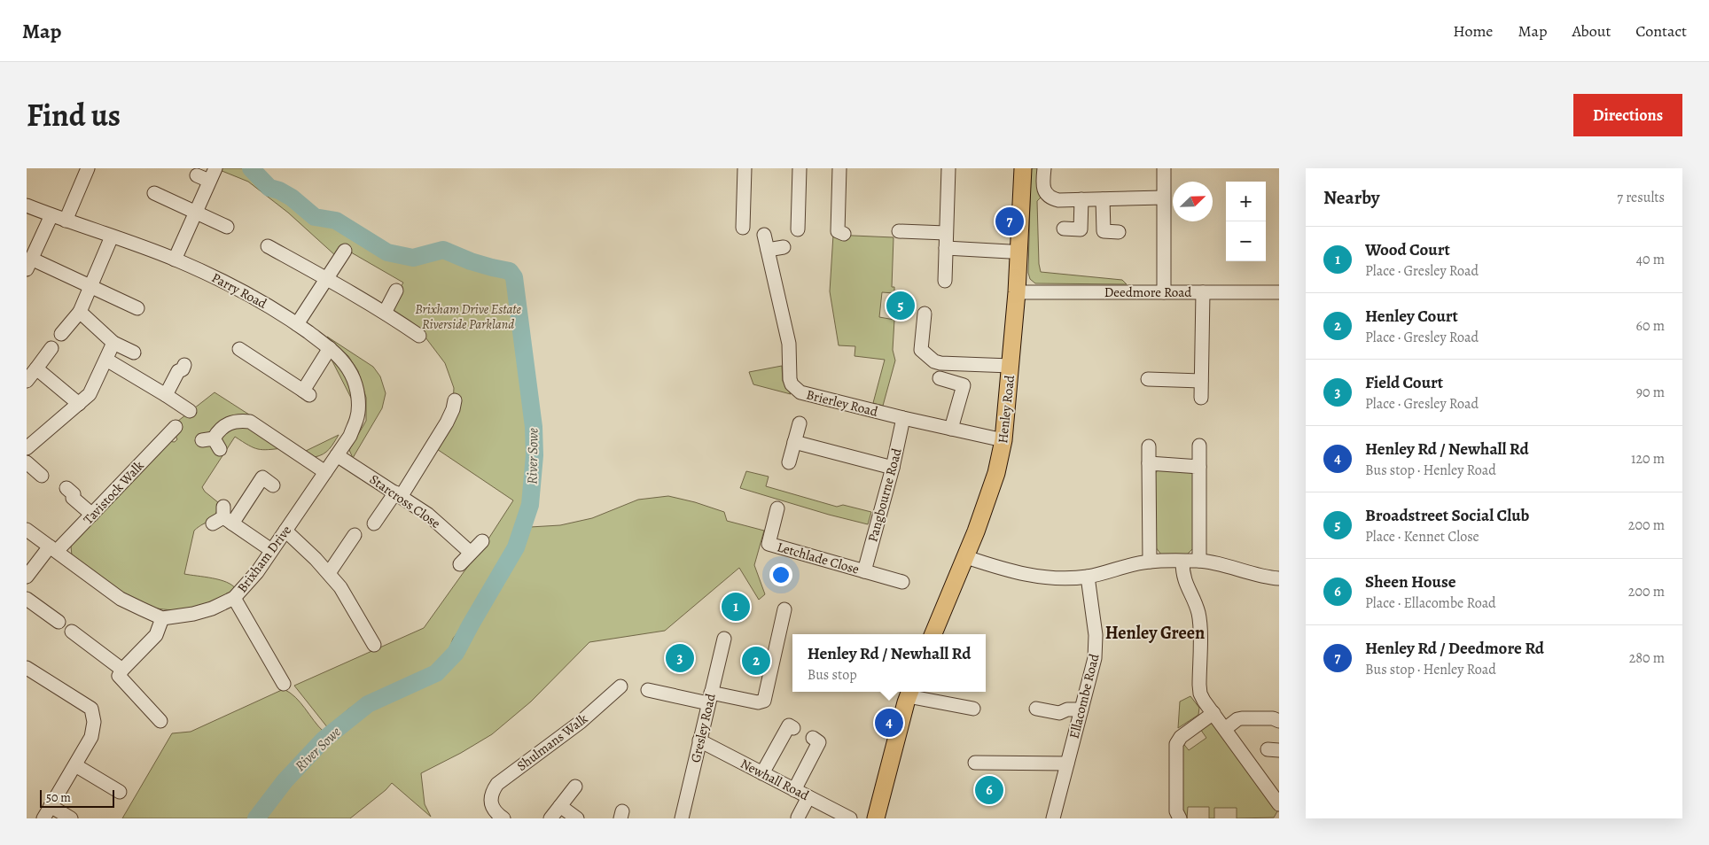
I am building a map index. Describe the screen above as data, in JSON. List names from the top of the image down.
{
  "streets": {
    "main road": ["Henley Road"],
    "street": [
      "Parry Road",
      "Deedmore Road",
      "Brierley Road",
      "Tavistock Walk",
      "Pangbourne Road",
      "Starcross Close",
      "Letchlade Close",
      "Brixham Drive",
      "Ellacombe Road",
      "Gresley Road",
      "Shulmans Walk",
      "Newhall Road"
    ]
  },
  "crossings": [
    ["Parry Road", "Starcross Close"],
    ["Parry Road", "Brixham Drive"],
    ["Deedmore Road", "Henley Road"],
    ["Brierley Road", "Henley Road"],
    ["Brierley Road", "Pangbourne Road"],
    ["Pangbourne Road", "Letchlade Close"],
    ["Starcross Close", "Brixham Drive"],
    ["Gresley Road", "Newhall Road"]
  ],
  "districts": ["Henley Green"],
  "water": ["River Sowe"],
  "parks": ["Brixham Drive Estate Riverside Parkland"],
  "scale_bar": "50 m",
  "north": "top right",
  "page": {
    "header": "Map",
    "nav": [
      "Home",
      "Map",
      "About",
      "Contact"
    ],
    "title": "Find us",
    "buttons": "Directions",
    "heading": ["Nearby", "7 results"],
    "map_buttons": ["+", "−"],
    "pins": [
      "7",
      "5",
      "1",
      "3",
      "2",
      "4",
      "6"
    ],
    "list": [
      {
        "mark": "1",
        "name": "Wood Court",
        "note": "Place · Gresley Road",
        "value": "40 m"
      },
      {
        "mark": "2",
        "name": "Henley Court",
        "note": "Place · Gresley Road",
        "value": "60 m"
      },
      {
        "mark": "3",
        "name": "Field Court",
        "note": "Place · Gresley Road",
        "value": "90 m"
      },
      {
        "mark": "4",
        "name": "Henley Rd / Newhall Rd",
        "note": "Bus stop · Henley Road",
        "value": "120 m"
      },
      {
        "mark": "5",
        "name": "Broadstreet Social Club",
        "note": "Place · Kennet Close",
        "value": "200 m"
      },
      {
        "mark": "6",
        "name": "Sheen House",
        "note": "Place · Ellacombe Road",
        "value": "200 m"
      },
      {
        "mark": "7",
        "name": "Henley Rd / Deedmore Rd",
        "note": "Bus stop · Henley Road",
        "value": "280 m"
      }
    ],
    "popup": ["Henley Rd / Newhall Rd", "Bus stop"],
    "scale": "50 m"
  }
}
